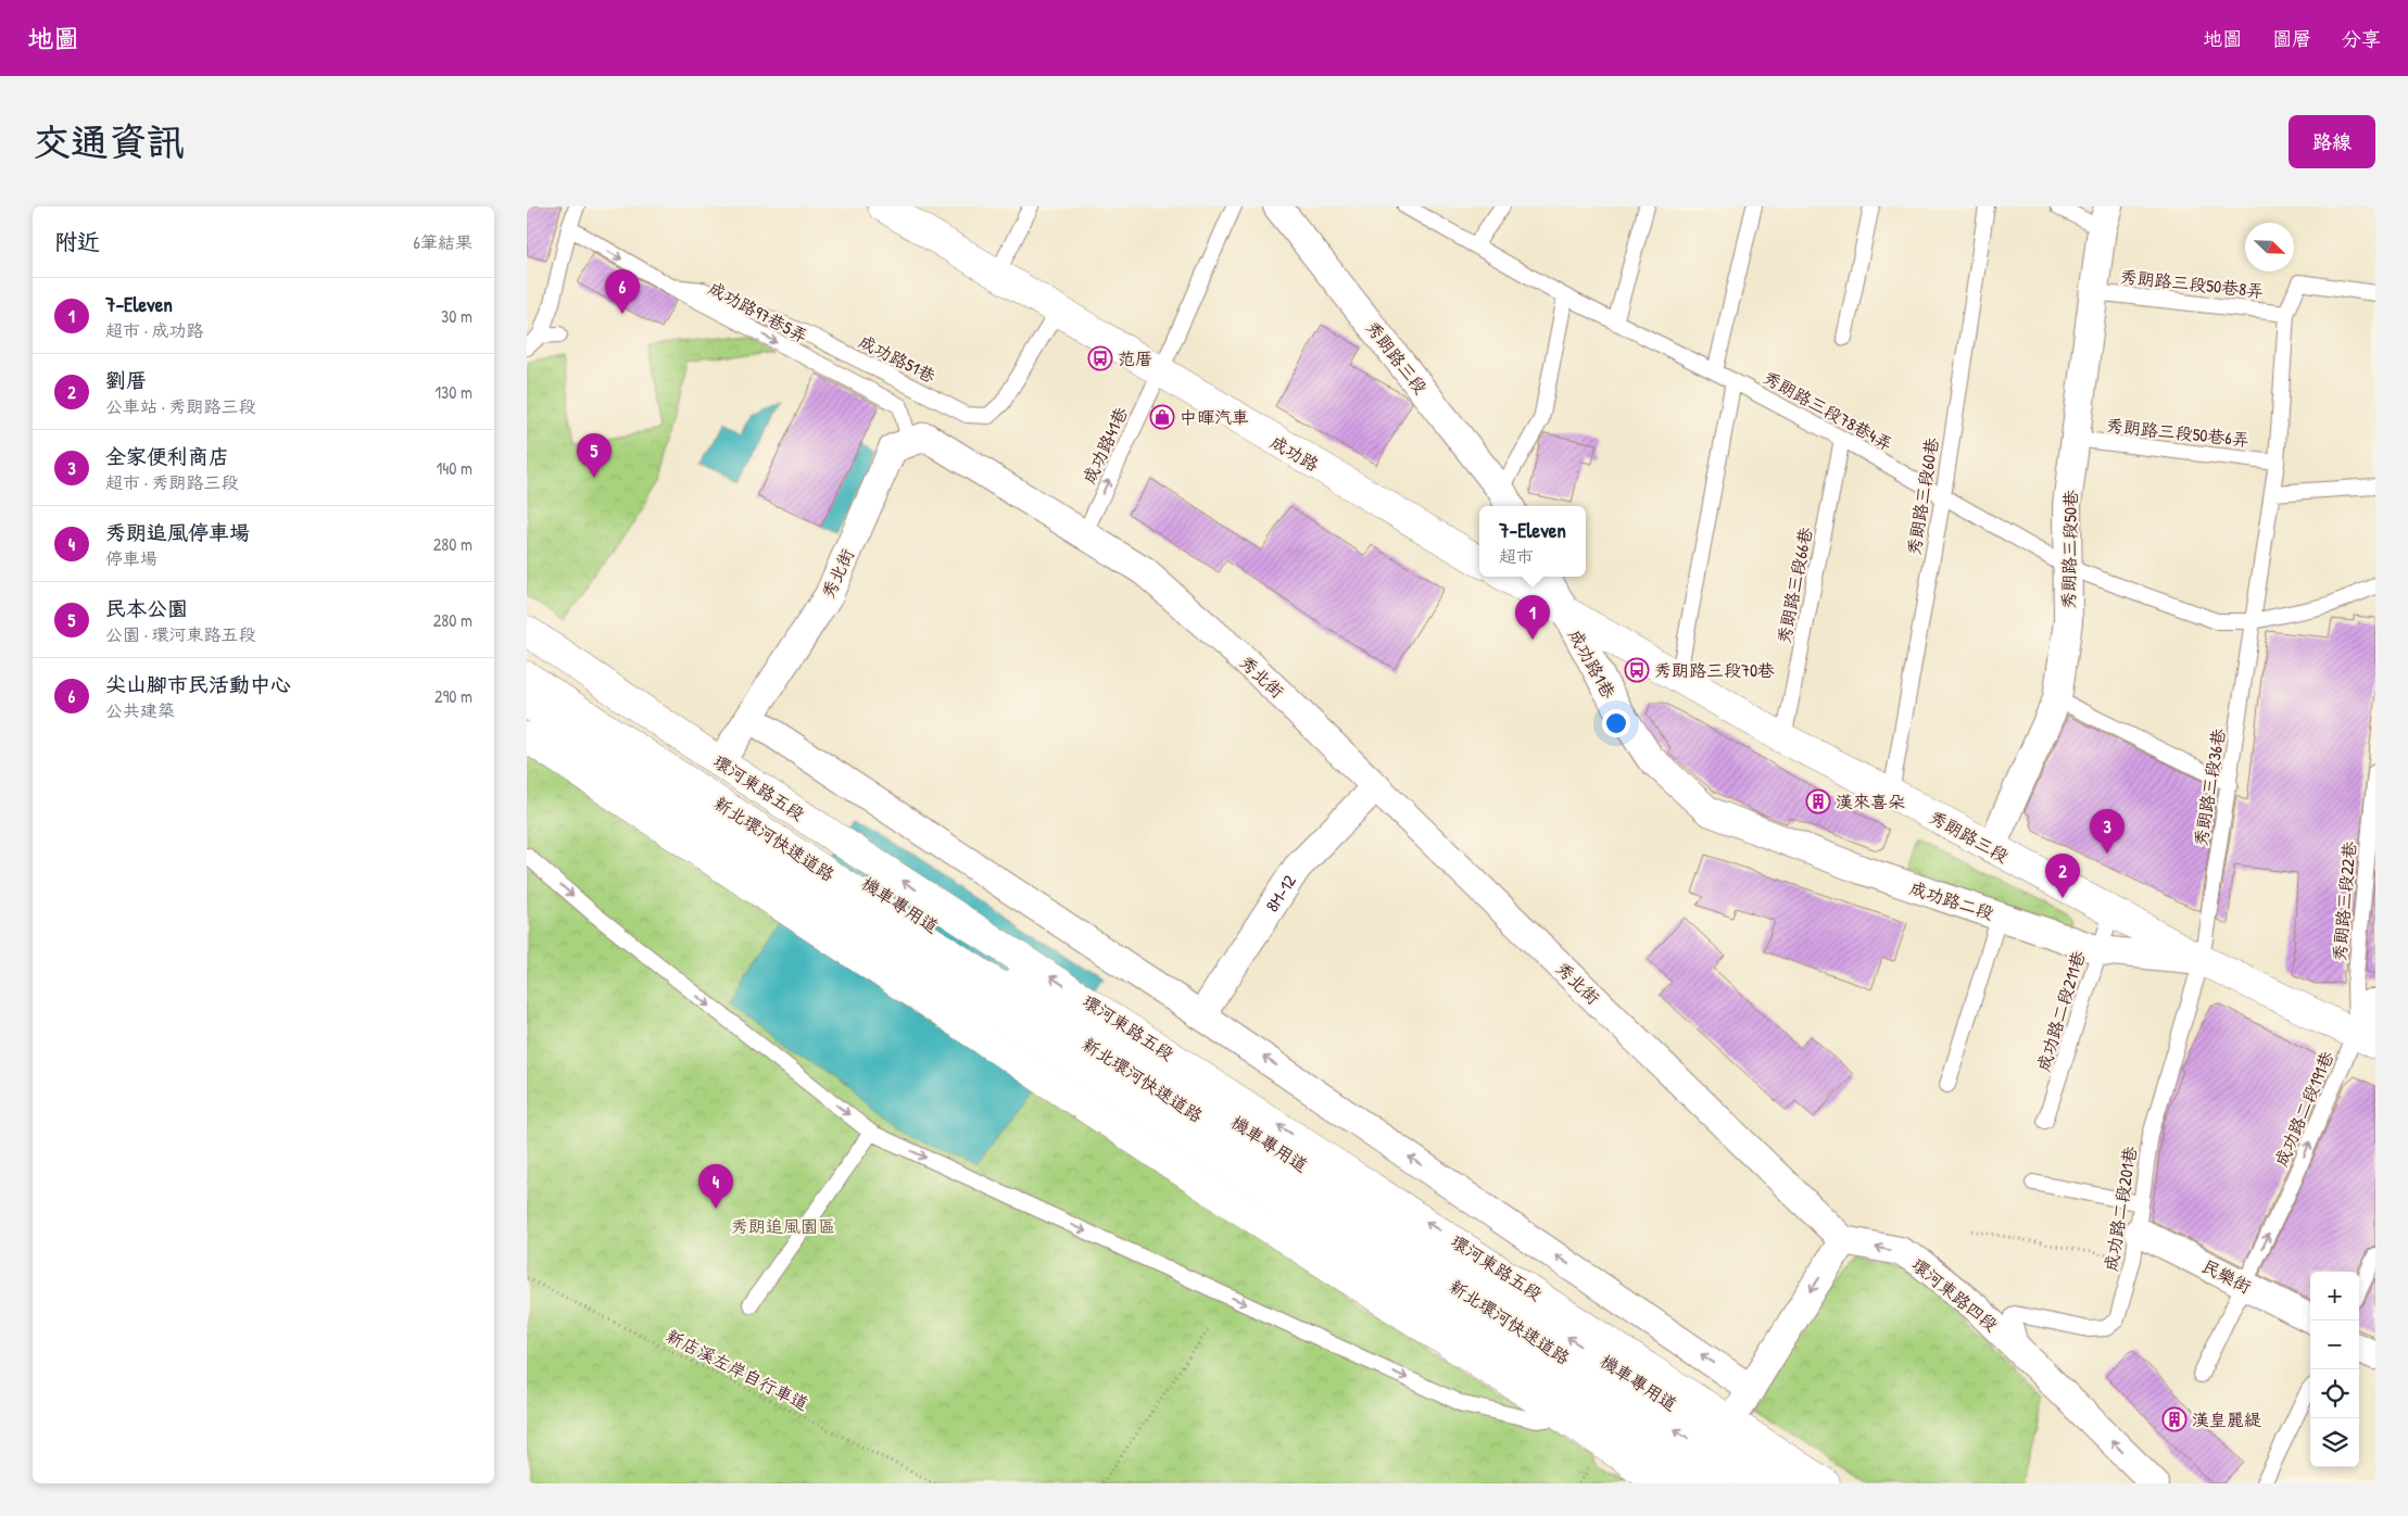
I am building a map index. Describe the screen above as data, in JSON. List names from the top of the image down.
{
  "streets": {
    "main road": [
      "秀朗路三段",
      "成功路",
      "環河東路五段",
      "新北環河快速道路"
    ],
    "street": [
      "秀朗路三段50巷",
      "秀北街",
      "成功路1巷",
      "8M-12",
      "成功路二段",
      "機車專用道",
      "民樂街",
      "環河東路四段"
    ],
    "lane": [
      "秀朗路三段50巷8弄",
      "成功路97巷5弄",
      "成功路51巷",
      "秀朗路三段78巷4弄",
      "秀朗路三段50巷6弄",
      "成功路41巷",
      "秀朗路三段60巷",
      "秀朗路三段66巷",
      "秀朗路三段36巷",
      "秀朗路三段22巷",
      "成功路二段211巷",
      "成功路二段191巷",
      "成功路二段201巷"
    ],
    "path": ["新店溪左岸自行車道"]
  },
  "crossings": [
    ["秀朗路三段50巷8弄", "秀朗路三段50巷"],
    ["秀朗路三段50巷8弄", "秀朗路三段36巷"],
    ["成功路97巷5弄", "成功路51巷"],
    ["成功路97巷5弄", "秀北街"],
    ["秀朗路三段", "秀朗路三段60巷"],
    ["秀朗路三段", "秀朗路三段50巷"],
    ["秀朗路三段", "秀朗路三段66巷"],
    ["秀朗路三段", "成功路1巷"],
    ["秀朗路三段", "秀朗路三段36巷"],
    ["秀朗路三段", "成功路二段"],
    ["秀朗路三段", "秀朗路三段22巷"],
    ["秀朗路三段", "成功路二段211巷"],
    ["秀朗路三段", "成功路二段191巷"],
    ["秀朗路三段", "成功路二段201巷"],
    ["成功路51巷", "成功路"],
    ["秀朗路三段78巷4弄", "秀朗路三段60巷"],
    ["秀朗路三段78巷4弄", "秀朗路三段50巷"],
    ["秀朗路三段78巷4弄", "秀朗路三段66巷"],
    ["秀朗路三段78巷4弄", "秀朗路三段36巷"],
    ["秀朗路三段50巷6弄", "秀朗路三段50巷"],
    ["秀朗路三段50巷6弄", "秀朗路三段36巷"],
    ["成功路41巷", "成功路"],
    ["成功路41巷", "秀北街"],
    ["秀北街", "環河東路五段"],
    ["秀北街", "8M-12"],
    ["秀北街", "環河東路四段"],
    ["成功路1巷", "成功路二段"],
    ["環河東路五段", "新北環河快速道路"],
    ["環河東路五段", "機車專用道"],
    ["秀朗路三段36巷", "成功路二段"],
    ["秀朗路三段36巷", "成功路二段201巷"],
    ["新北環河快速道路", "機車專用道"],
    ["成功路二段", "成功路二段211巷"],
    ["成功路二段", "成功路二段201巷"],
    ["秀朗路三段22巷", "成功路二段191巷"],
    ["成功路二段191巷", "民樂街"],
    ["成功路二段201巷", "民樂街"],
    ["成功路二段201巷", "環河東路四段"]
  ],
  "one_way": [
    "成功路97巷5弄",
    "成功路41巷",
    "成功路二段191巷",
    "環河東路四段"
  ],
  "parks": ["秀朗追風園區"],
  "places": {
    "bus stop": ["范厝", "秀朗路三段70巷"],
    "shop": ["中暉汽車"],
    "building": ["漢來喜朵", "漢皇麗緹"]
  },
  "north": "bottom right",
  "page": {
    "header": "地圖",
    "nav": ["地圖", "圖層", "分享"],
    "buttons": "路線",
    "title": "交通資訊",
    "heading": ["附近", "6筆結果"],
    "pins": [
      "6",
      "5",
      "1",
      "3",
      "2",
      "4"
    ],
    "list": [
      {
        "mark": "1",
        "name": "7-Eleven",
        "note": "超市 · 成功路",
        "value": "30 m"
      },
      {
        "mark": "2",
        "name": "劉厝",
        "note": "公車站 · 秀朗路三段",
        "value": "130 m"
      },
      {
        "mark": "3",
        "name": "全家便利商店",
        "note": "超市 · 秀朗路三段",
        "value": "140 m"
      },
      {
        "mark": "4",
        "name": "秀朗追風停車場",
        "note": "停車場",
        "value": "280 m"
      },
      {
        "mark": "5",
        "name": "民本公園",
        "note": "公園 · 環河東路五段",
        "value": "280 m"
      },
      {
        "mark": "6",
        "name": "尖山腳市民活動中心",
        "note": "公共建築",
        "value": "290 m"
      }
    ],
    "popup": ["7-Eleven", "超市"],
    "map_buttons": ["+", "−"]
  }
}
